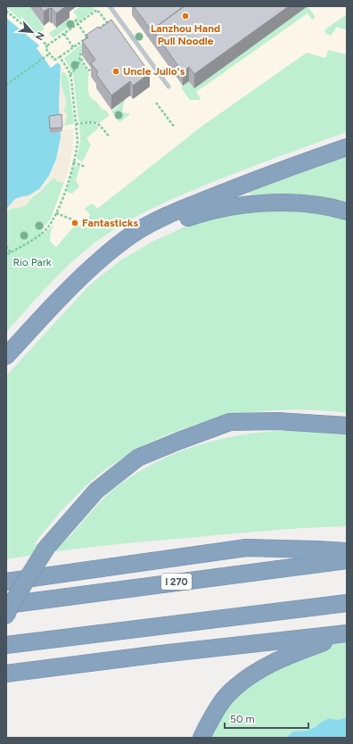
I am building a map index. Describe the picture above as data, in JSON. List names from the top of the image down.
{
  "streets": {
    "highway": ["I 270"]
  },
  "parks": ["Rio Park"],
  "places": ["Lanzhou Hand Pull Noodle", "Uncle Julio's", "Fantasticks"],
  "scale_bar": "50 m",
  "north": "bottom right"
}
